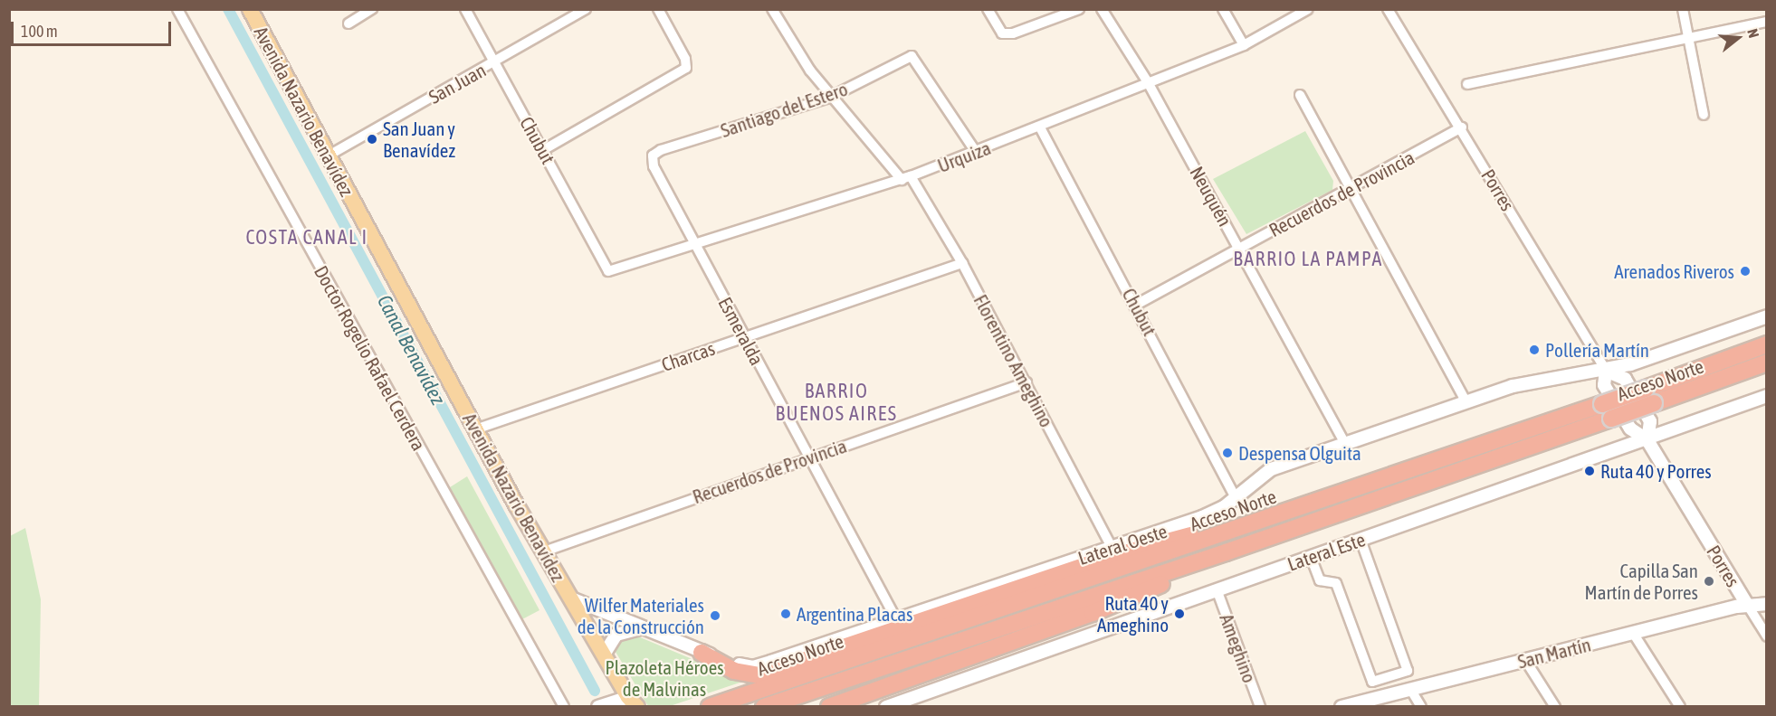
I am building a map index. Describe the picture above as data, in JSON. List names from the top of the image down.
{
  "streets": {
    "highway": ["Acceso Norte"],
    "main road": ["Avenida Nazario Benavídez"],
    "street": [
      "San Juan",
      "Santiago del Estero",
      "Chubut",
      "Urquiza",
      "Porres",
      "Recuerdos de Provincia",
      "Neuquén",
      "Esmeralda",
      "Charcas",
      "Doctor Rogelio Rafael Cerdera",
      "Florentino Ameghino",
      "Lateral Oeste",
      "Lateral Este",
      "Ameghino",
      "San Martín"
    ]
  },
  "crossings": [
    ["San Juan", "Avenida Nazario Benavídez"],
    ["San Juan", "Chubut"],
    ["Santiago del Estero", "Urquiza"],
    ["Santiago del Estero", "Esmeralda"],
    ["Santiago del Estero", "Florentino Ameghino"],
    ["Avenida Nazario Benavídez", "Recuerdos de Provincia"],
    ["Avenida Nazario Benavídez", "Charcas"],
    ["Avenida Nazario Benavídez", "Lateral Oeste"],
    ["Chubut", "Urquiza"],
    ["Chubut", "Recuerdos de Provincia"],
    ["Chubut", "Lateral Oeste"],
    ["Urquiza", "Neuquén"],
    ["Urquiza", "Esmeralda"],
    ["Urquiza", "Florentino Ameghino"],
    ["Porres", "Recuerdos de Provincia"],
    ["Porres", "Lateral Oeste"],
    ["Porres", "Lateral Este"],
    ["Porres", "San Martín"],
    ["Recuerdos de Provincia", "Neuquén"],
    ["Recuerdos de Provincia", "Esmeralda"],
    ["Recuerdos de Provincia", "Florentino Ameghino"],
    ["Neuquén", "Lateral Oeste"],
    ["Esmeralda", "Charcas"],
    ["Esmeralda", "Lateral Oeste"],
    ["Charcas", "Florentino Ameghino"],
    ["Florentino Ameghino", "Lateral Oeste"],
    ["Lateral Este", "Ameghino"]
  ],
  "districts": ["COSTA CANAL I", "BARRIO LA PAMPA", "BARRIO BUENOS AIRES"],
  "water": ["Canal Benavídez"],
  "parks": ["Plazoleta Héroes de Malvinas"],
  "places": [
    "San Juan y Benavídez",
    "Arenados Riveros",
    "Pollería Martín",
    "Despensa Olguita",
    "Ruta 40 y Porres",
    "Capilla San Martín de Porres",
    "Argentina Placas",
    "Ruta 40 y Ameghino",
    "Wilfer Materiales de la Construcción"
  ],
  "scale_bar": "100 m",
  "north": "right"
}
